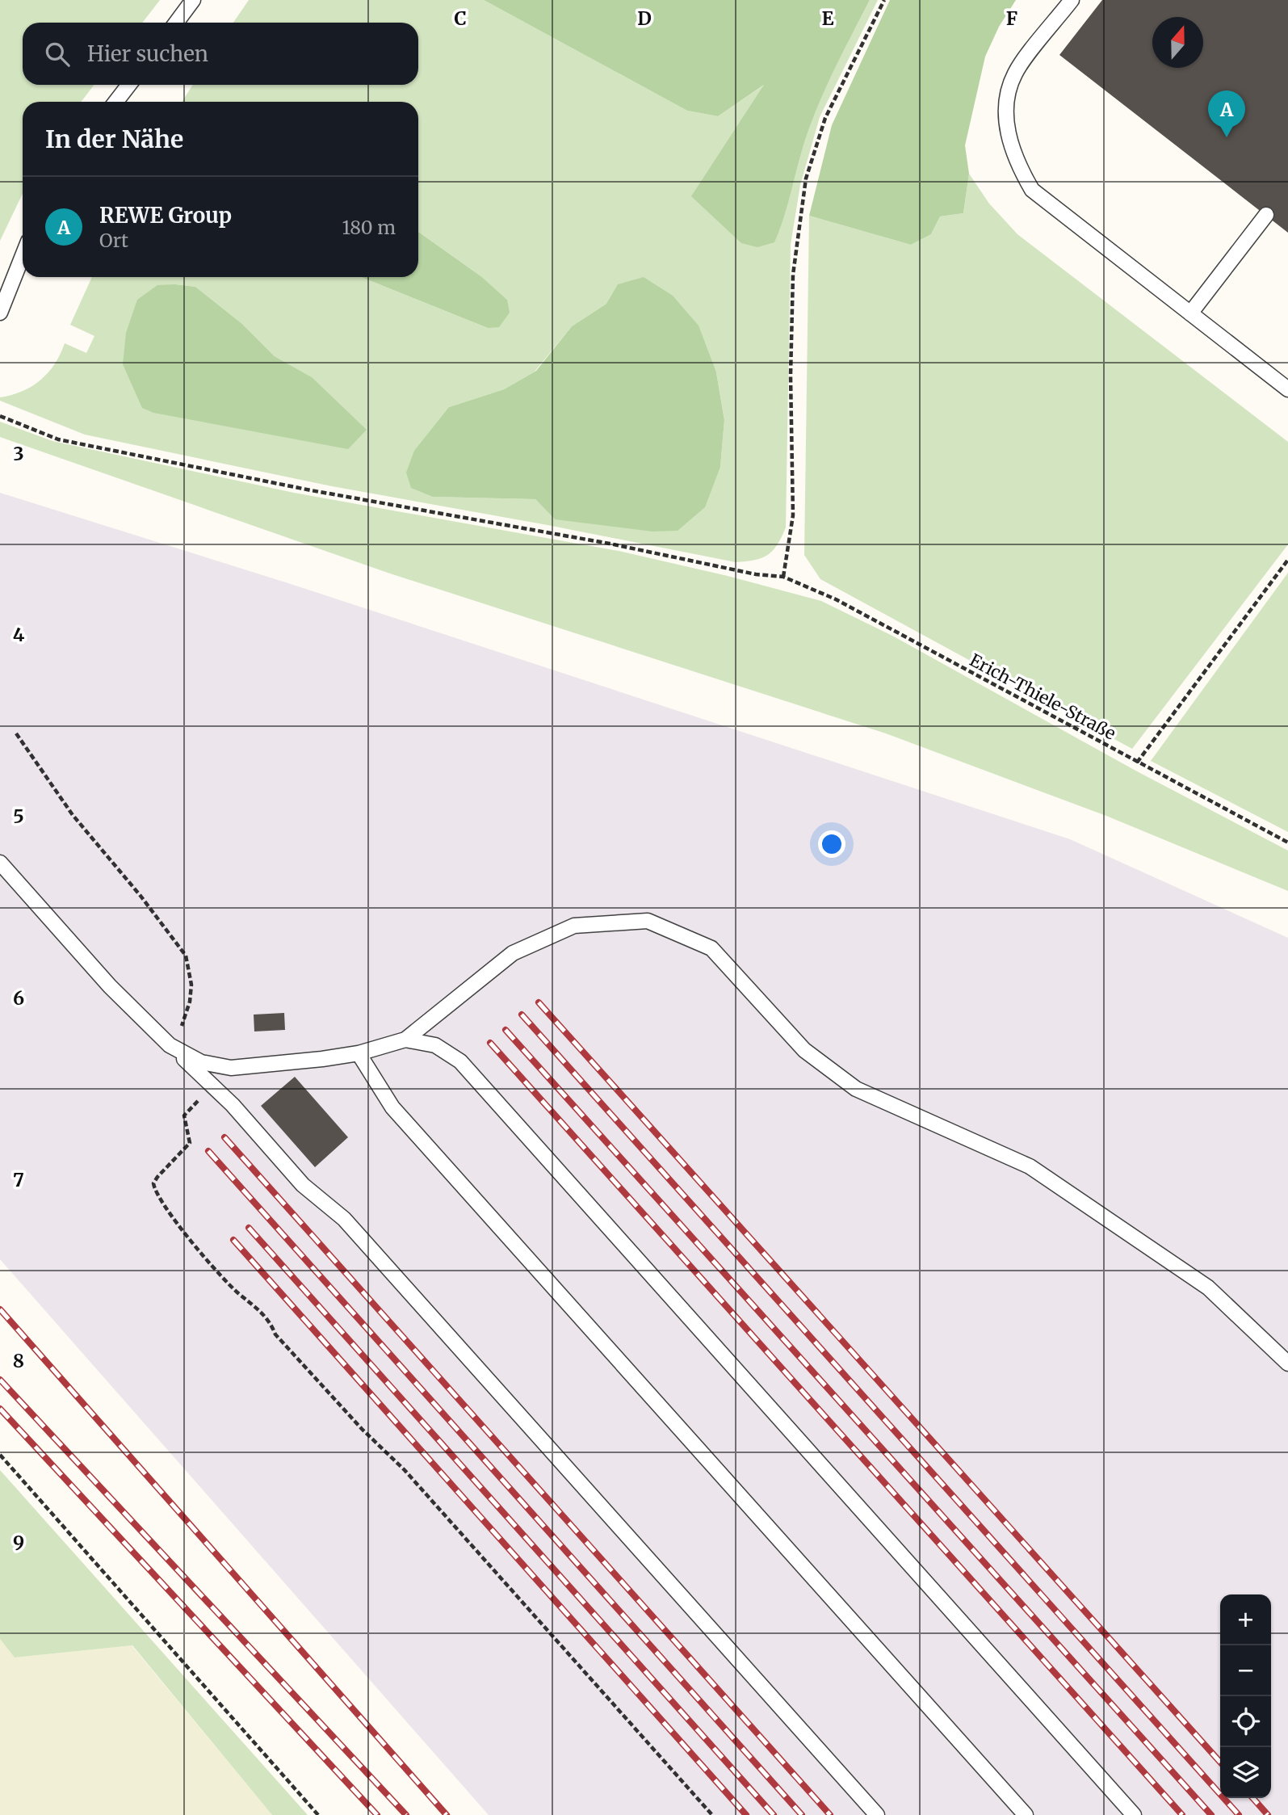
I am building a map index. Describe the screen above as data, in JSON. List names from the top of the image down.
{
  "streets": {
    "path": ["Erich-Thiele-Straße"]
  },
  "north": "top",
  "page": {
    "search": "Hier suchen",
    "pins": "A",
    "heading": "In der Nähe",
    "list": [
      {
        "mark": "A",
        "name": "REWE Group",
        "note": "Ort",
        "value": "180 m"
      }
    ],
    "map_buttons": ["+", "−"]
  },
  "grid": {
    "columns": [
      "C",
      "D",
      "E",
      "F"
    ],
    "rows": [
      "3",
      "4",
      "5",
      "6",
      "7",
      "8",
      "9"
    ]
  }
}
